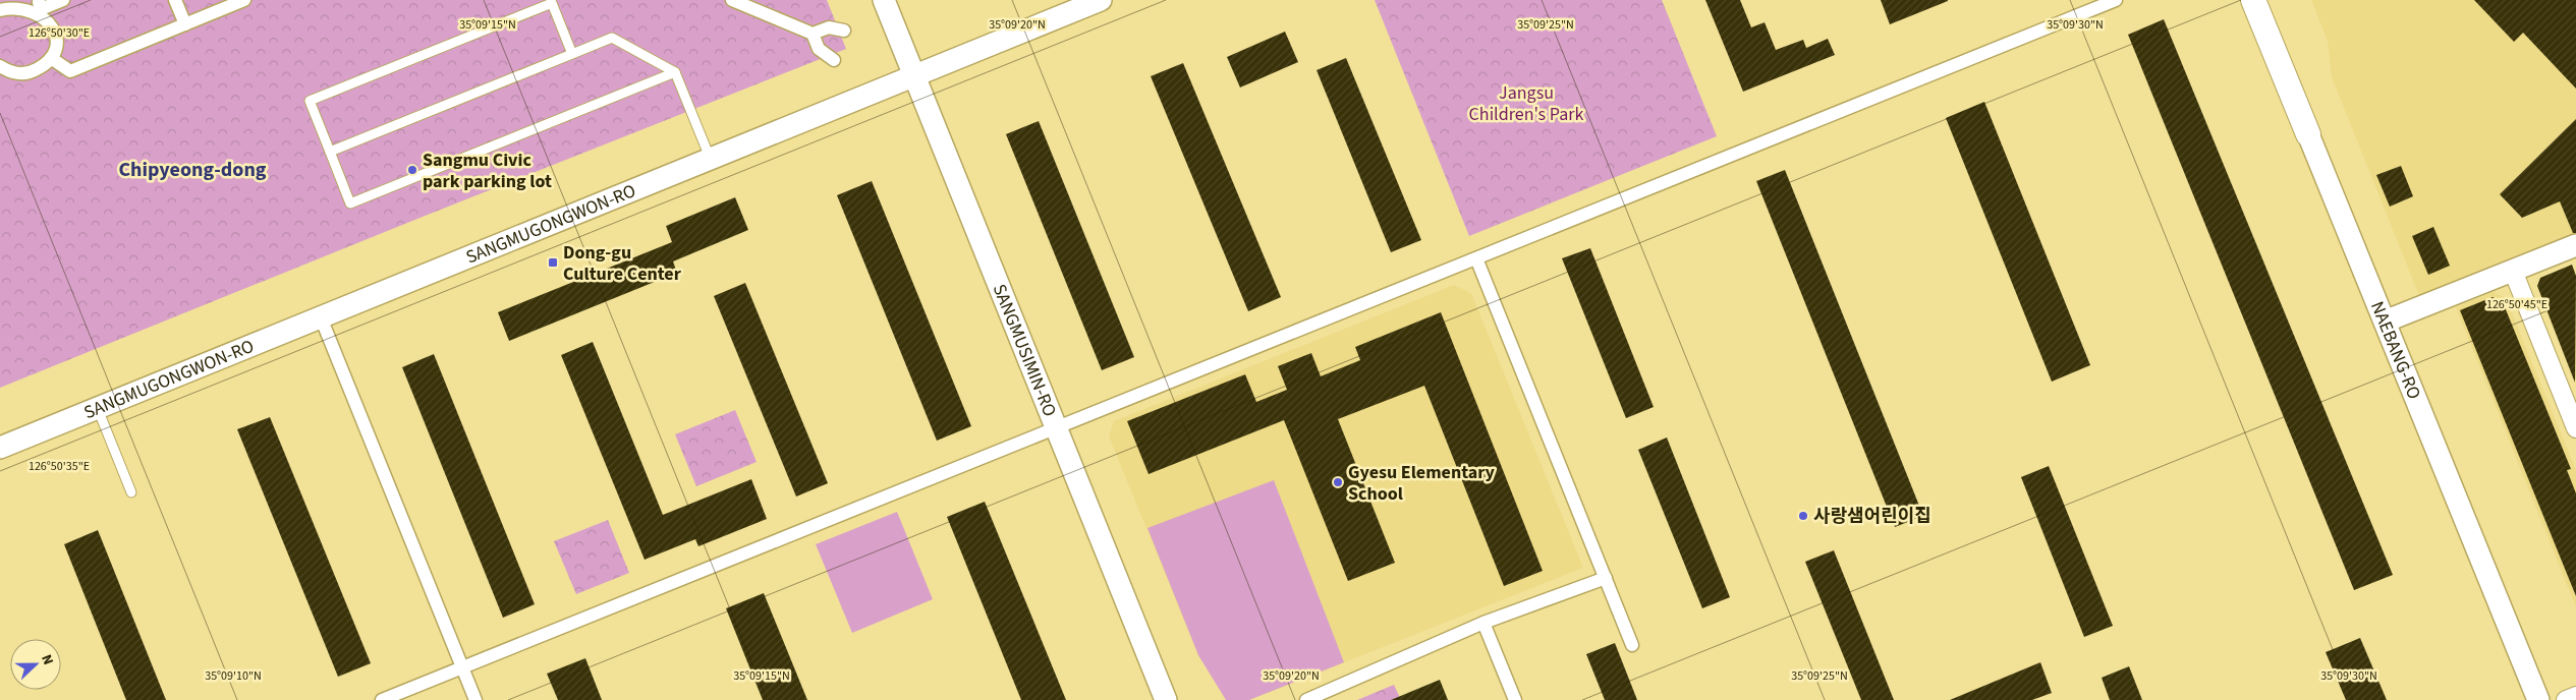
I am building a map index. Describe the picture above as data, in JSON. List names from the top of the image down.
{
  "streets": {
    "main road": ["NAEBANG-RO"],
    "street": ["SANGMUGONGWON-RO", "SANGMUSIMIN-RO"]
  },
  "crossings": [
    ["SANGMUGONGWON-RO", "SANGMUSIMIN-RO"]
  ],
  "districts": ["Chipyeong-dong"],
  "parks": ["Jangsu Children's Park"],
  "places": {
    "other": ["Sangmu Civic park parking lot", "Gyesu Elementary School", "사랑샘어린이집"],
    "transit": ["Dong-gu Culture Center"]
  },
  "north": "right",
  "coordinates": [
    "35°09'25\"N",
    "35°09'30\"N",
    "35°09'15\"N",
    "35°09'20\"N",
    "126°50'30\"E",
    "126°50'45\"E",
    "126°50'35\"E",
    "35°09'10\"N"
  ]
}
